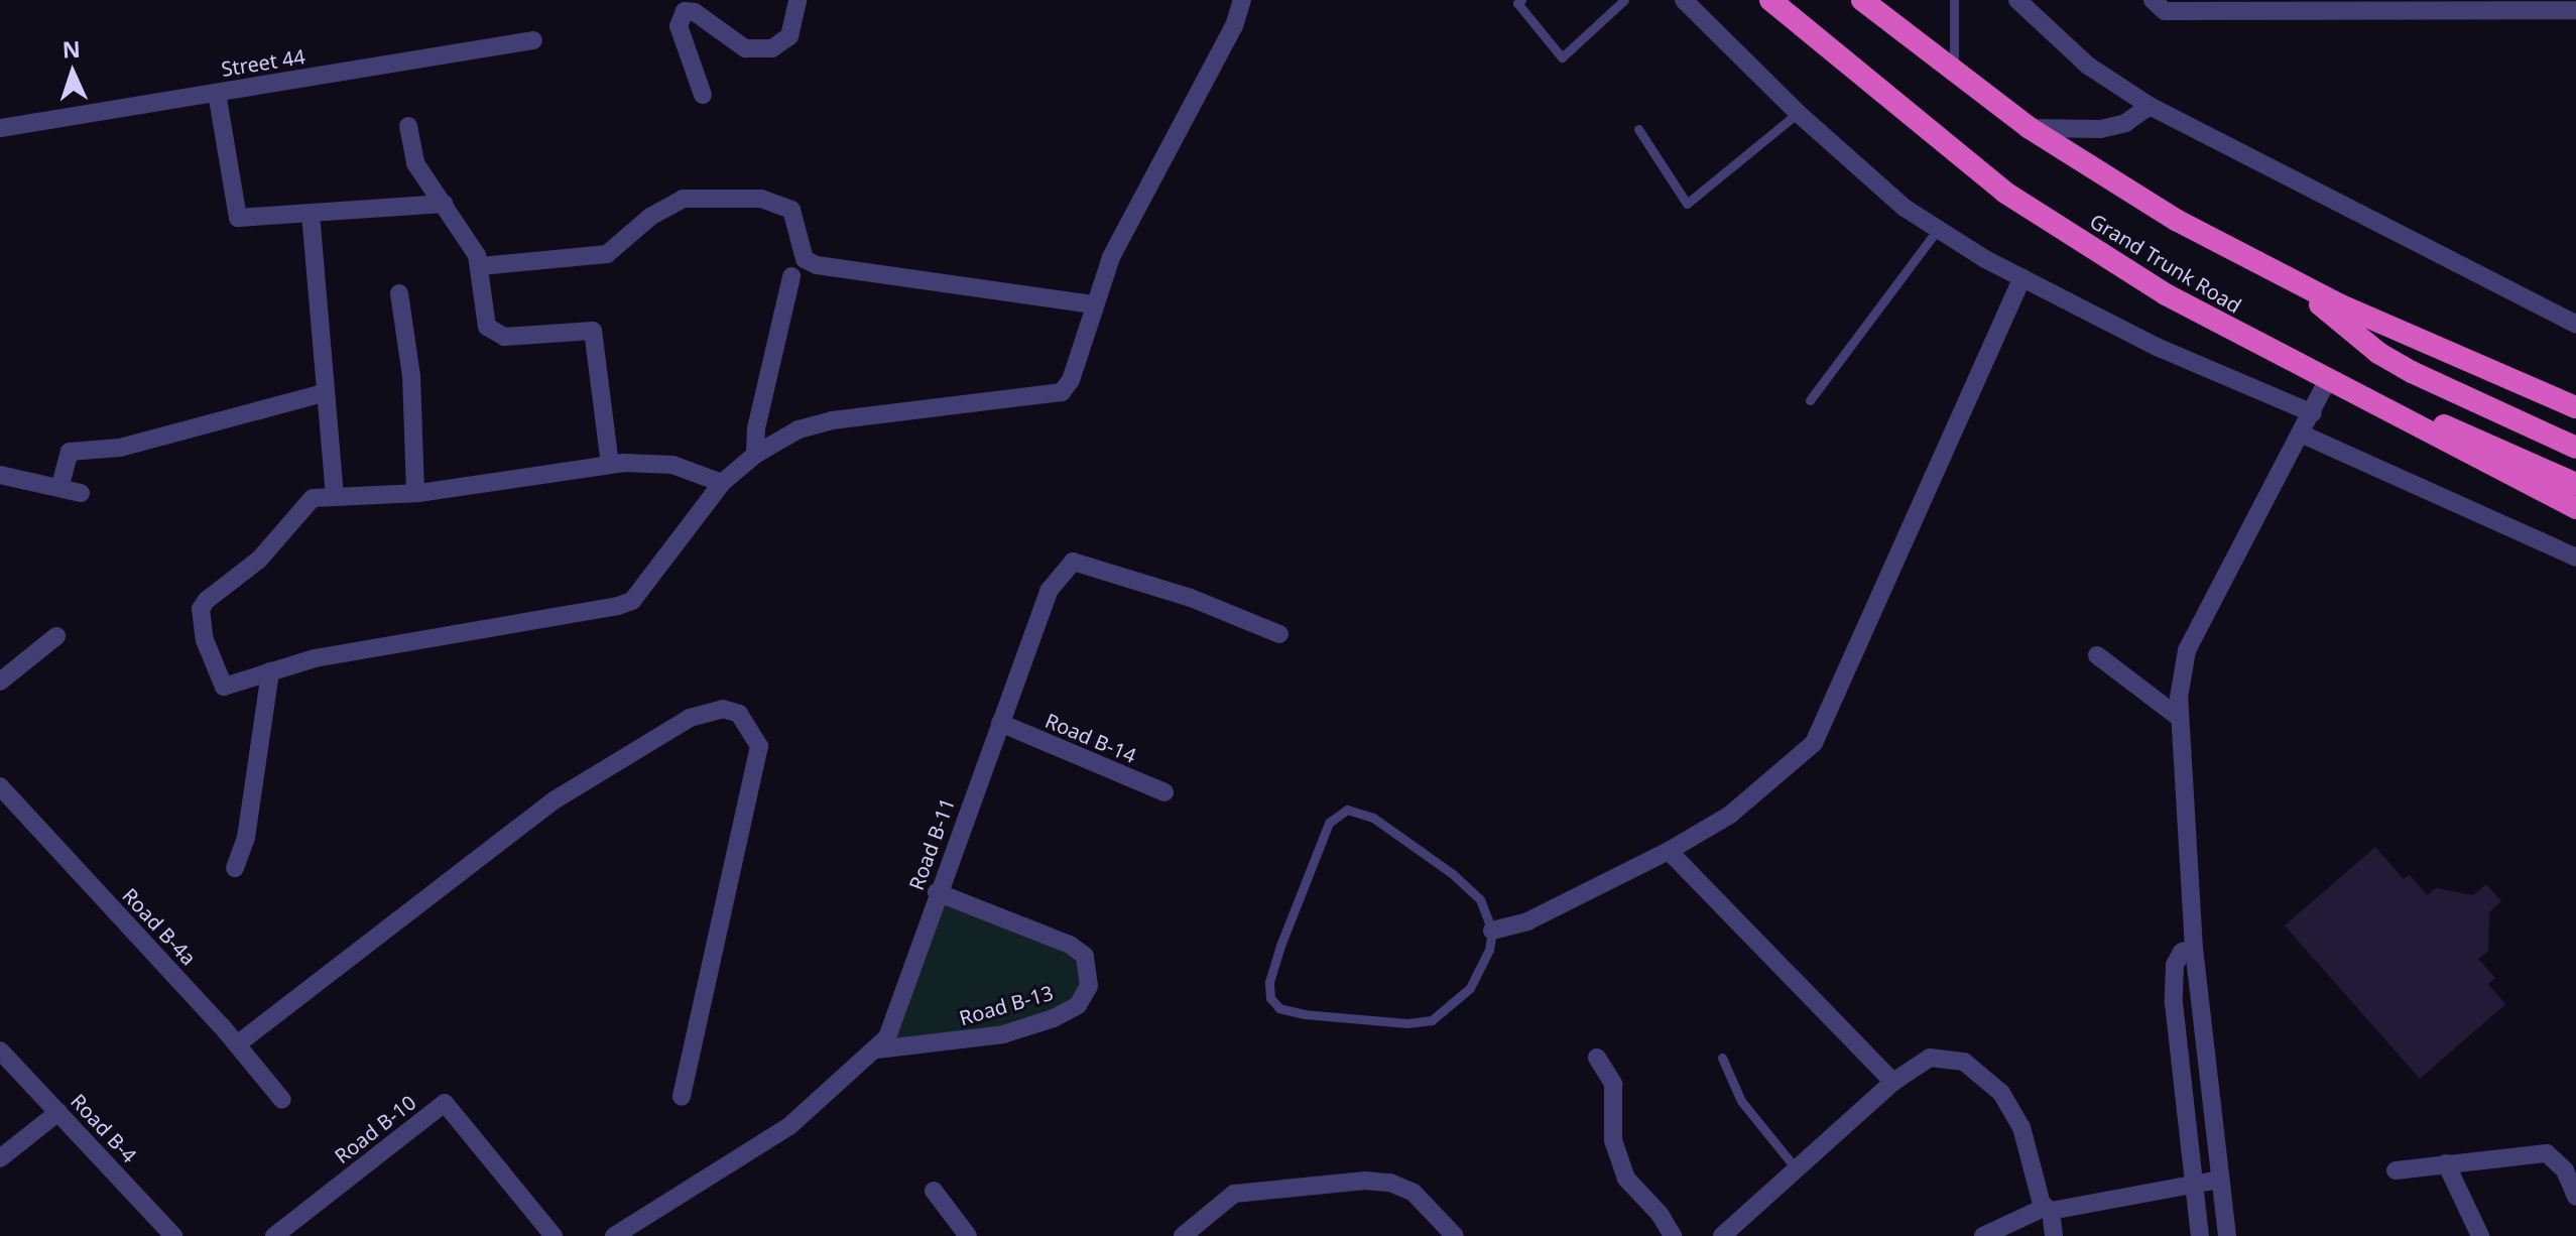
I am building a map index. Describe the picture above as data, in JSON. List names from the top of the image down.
{
  "streets": {
    "highway": ["Grand Trunk Road"],
    "street": [
      "Street 44",
      "Road B-14",
      "Road B-11",
      "Road B-4a",
      "Road B-13",
      "Road B-4",
      "Road B-10"
    ]
  },
  "crossings": [
    ["Road B-14", "Road B-11"],
    ["Road B-11", "Road B-13"]
  ],
  "north": "top"
}
